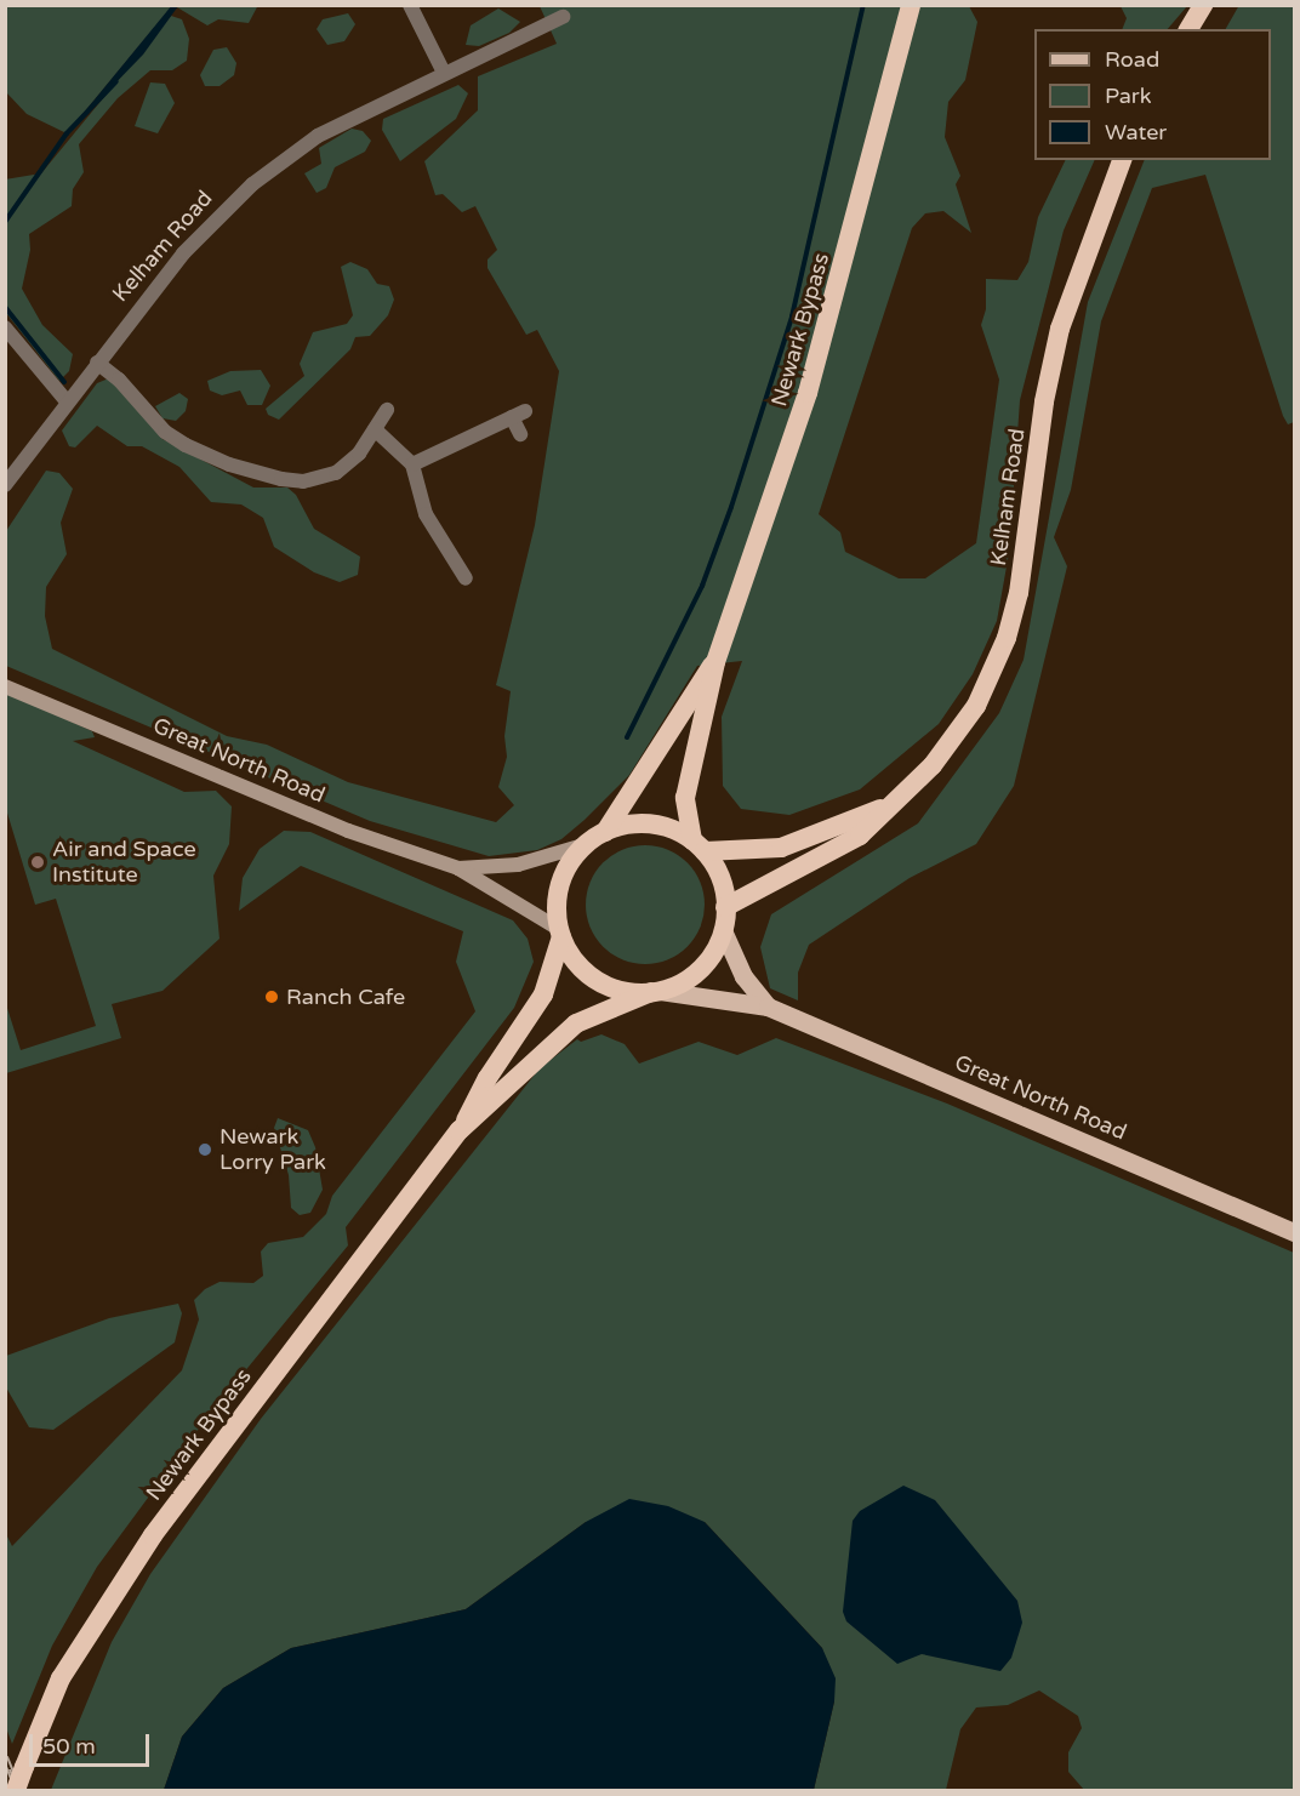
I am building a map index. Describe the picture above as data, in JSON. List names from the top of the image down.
{
  "streets": {
    "highway": ["Kelham Road", "Newark Bypass"],
    "main road": ["Great North Road"]
  },
  "crossings": [
    ["Kelham Road", "Newark Bypass"],
    ["Kelham Road", "Great North Road"],
    ["Newark Bypass", "Great North Road"]
  ],
  "places": ["Air and Space Institute", "Ranch Cafe", "Newark Lorry Park"],
  "legend": ["Road", "Park", "Water"],
  "scale_bar": "50 m"
}
